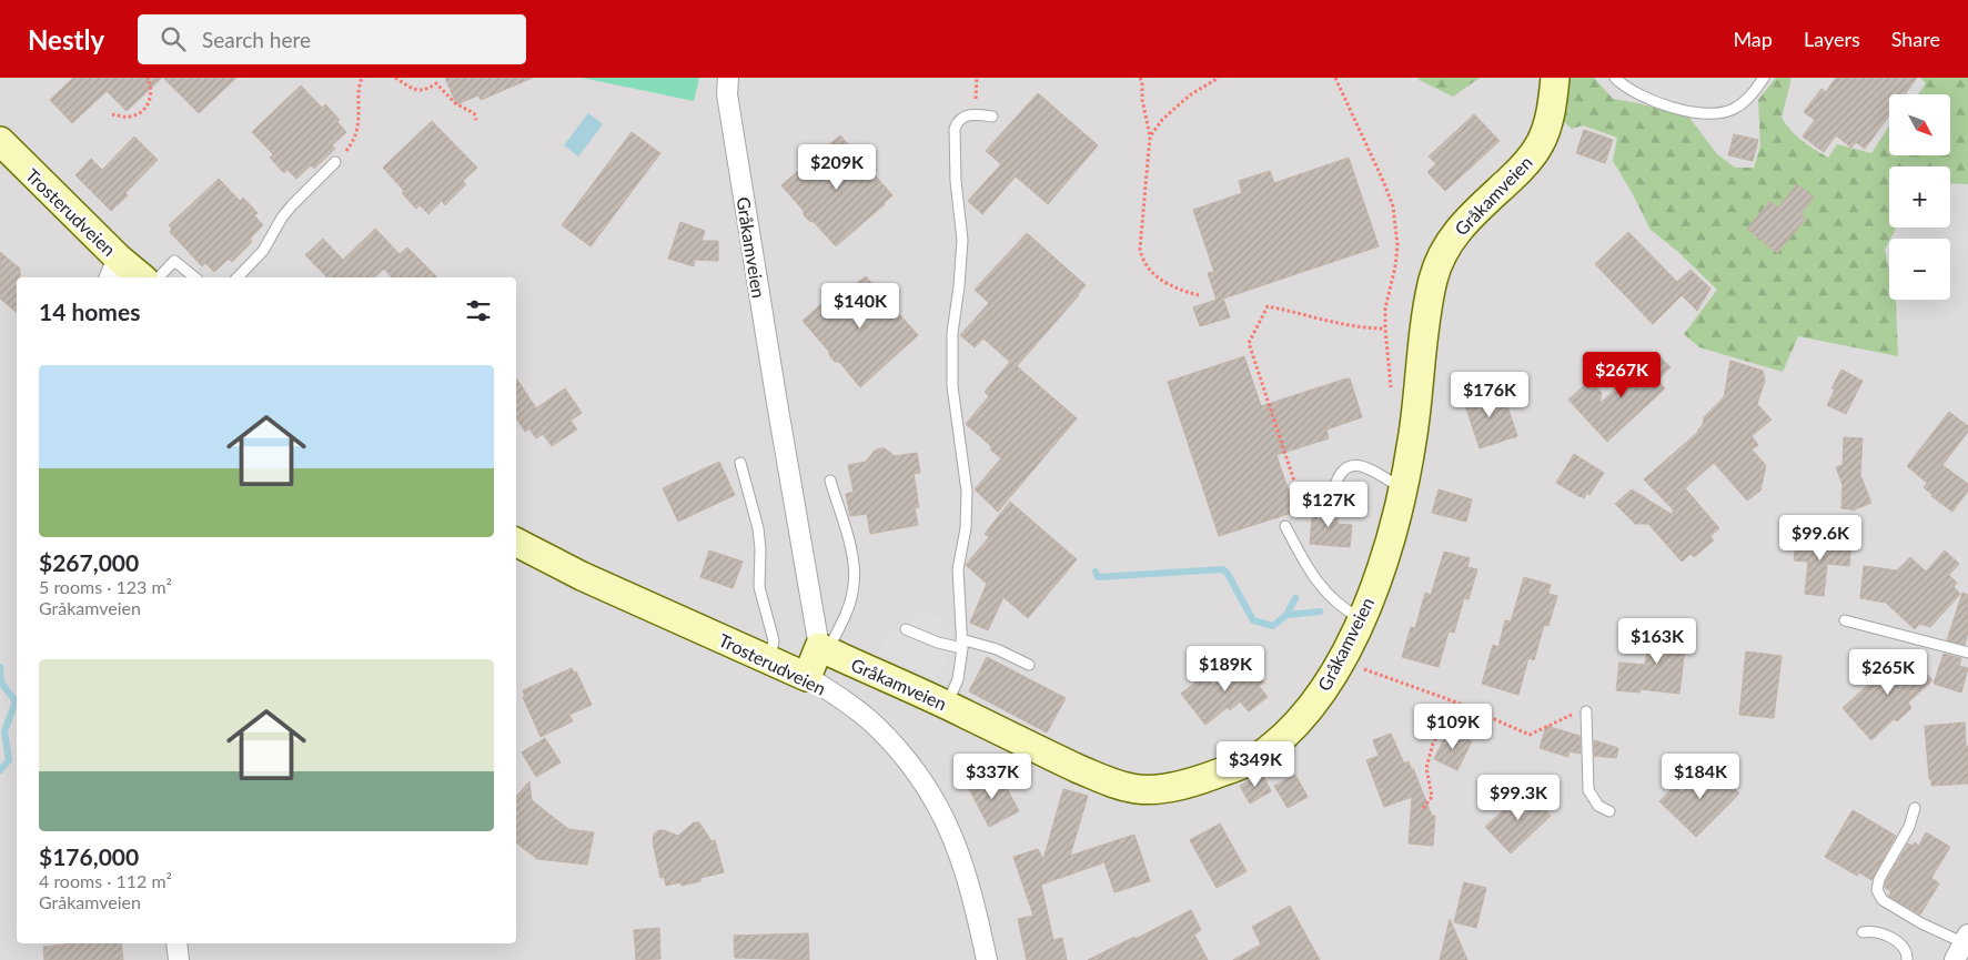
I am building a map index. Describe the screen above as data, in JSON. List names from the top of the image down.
{
  "streets": {
    "street": ["Gråkamveien", "Trosterudveien"]
  },
  "north": "bottom right",
  "page": {
    "header": "Nestly",
    "search": "Search here",
    "nav": ["Map", "Layers", "Share"],
    "map_buttons": ["+", "−"],
    "price": [
      "$209K",
      "$140K",
      "$267K",
      "$176K",
      "$127K",
      "$99.6K",
      "$163K",
      "$189K",
      "$265K",
      "$109K",
      "$349K",
      "$337K",
      "$184K",
      "$99.3K"
    ],
    "heading": "14 homes",
    "list": [
      {
        "name": "$267,000",
        "note": "5 rooms · 123 m² · Gråkamveien"
      },
      {
        "name": "$176,000",
        "note": "4 rooms · 112 m² · Gråkamveien"
      }
    ]
  }
}
